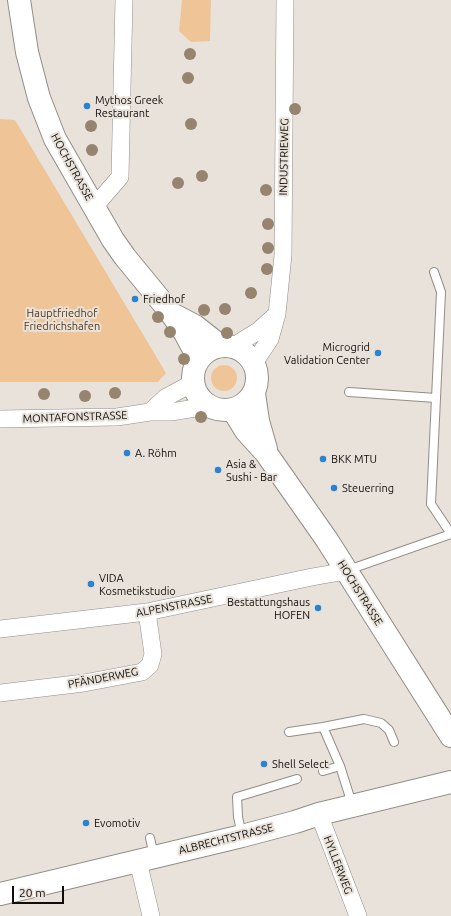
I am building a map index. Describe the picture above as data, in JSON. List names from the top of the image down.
{
  "streets": {
    "main road": ["HOCHSTRASSE", "ALBRECHTSTRASSE"],
    "street": [
      "INDUSTRIEWEG",
      "MONTAFONSTRASSE",
      "ALPENSTRASSE",
      "PFÄNDERWEG",
      "HYLLERWEG"
    ]
  },
  "crossings": [
    ["INDUSTRIEWEG", "HOCHSTRASSE"],
    ["INDUSTRIEWEG", "MONTAFONSTRASSE"],
    ["HOCHSTRASSE", "MONTAFONSTRASSE"],
    ["HOCHSTRASSE", "ALPENSTRASSE"],
    ["ALPENSTRASSE", "PFÄNDERWEG"],
    ["ALBRECHTSTRASSE", "HYLLERWEG"]
  ],
  "parks": ["Hauptfriedhof Friedrichshafen"],
  "places": [
    "Mythos Greek Restaurant",
    "Friedhof",
    "Microgrid Validation Center",
    "A. Röhm",
    "BKK MTU",
    "Asia & Sushi - Bar",
    "Steuerring",
    "VIDA Kosmetikstudio",
    "Bestattungshaus HOFEN",
    "Shell Select",
    "Evomotiv"
  ],
  "scale_bar": "20 m"
}
